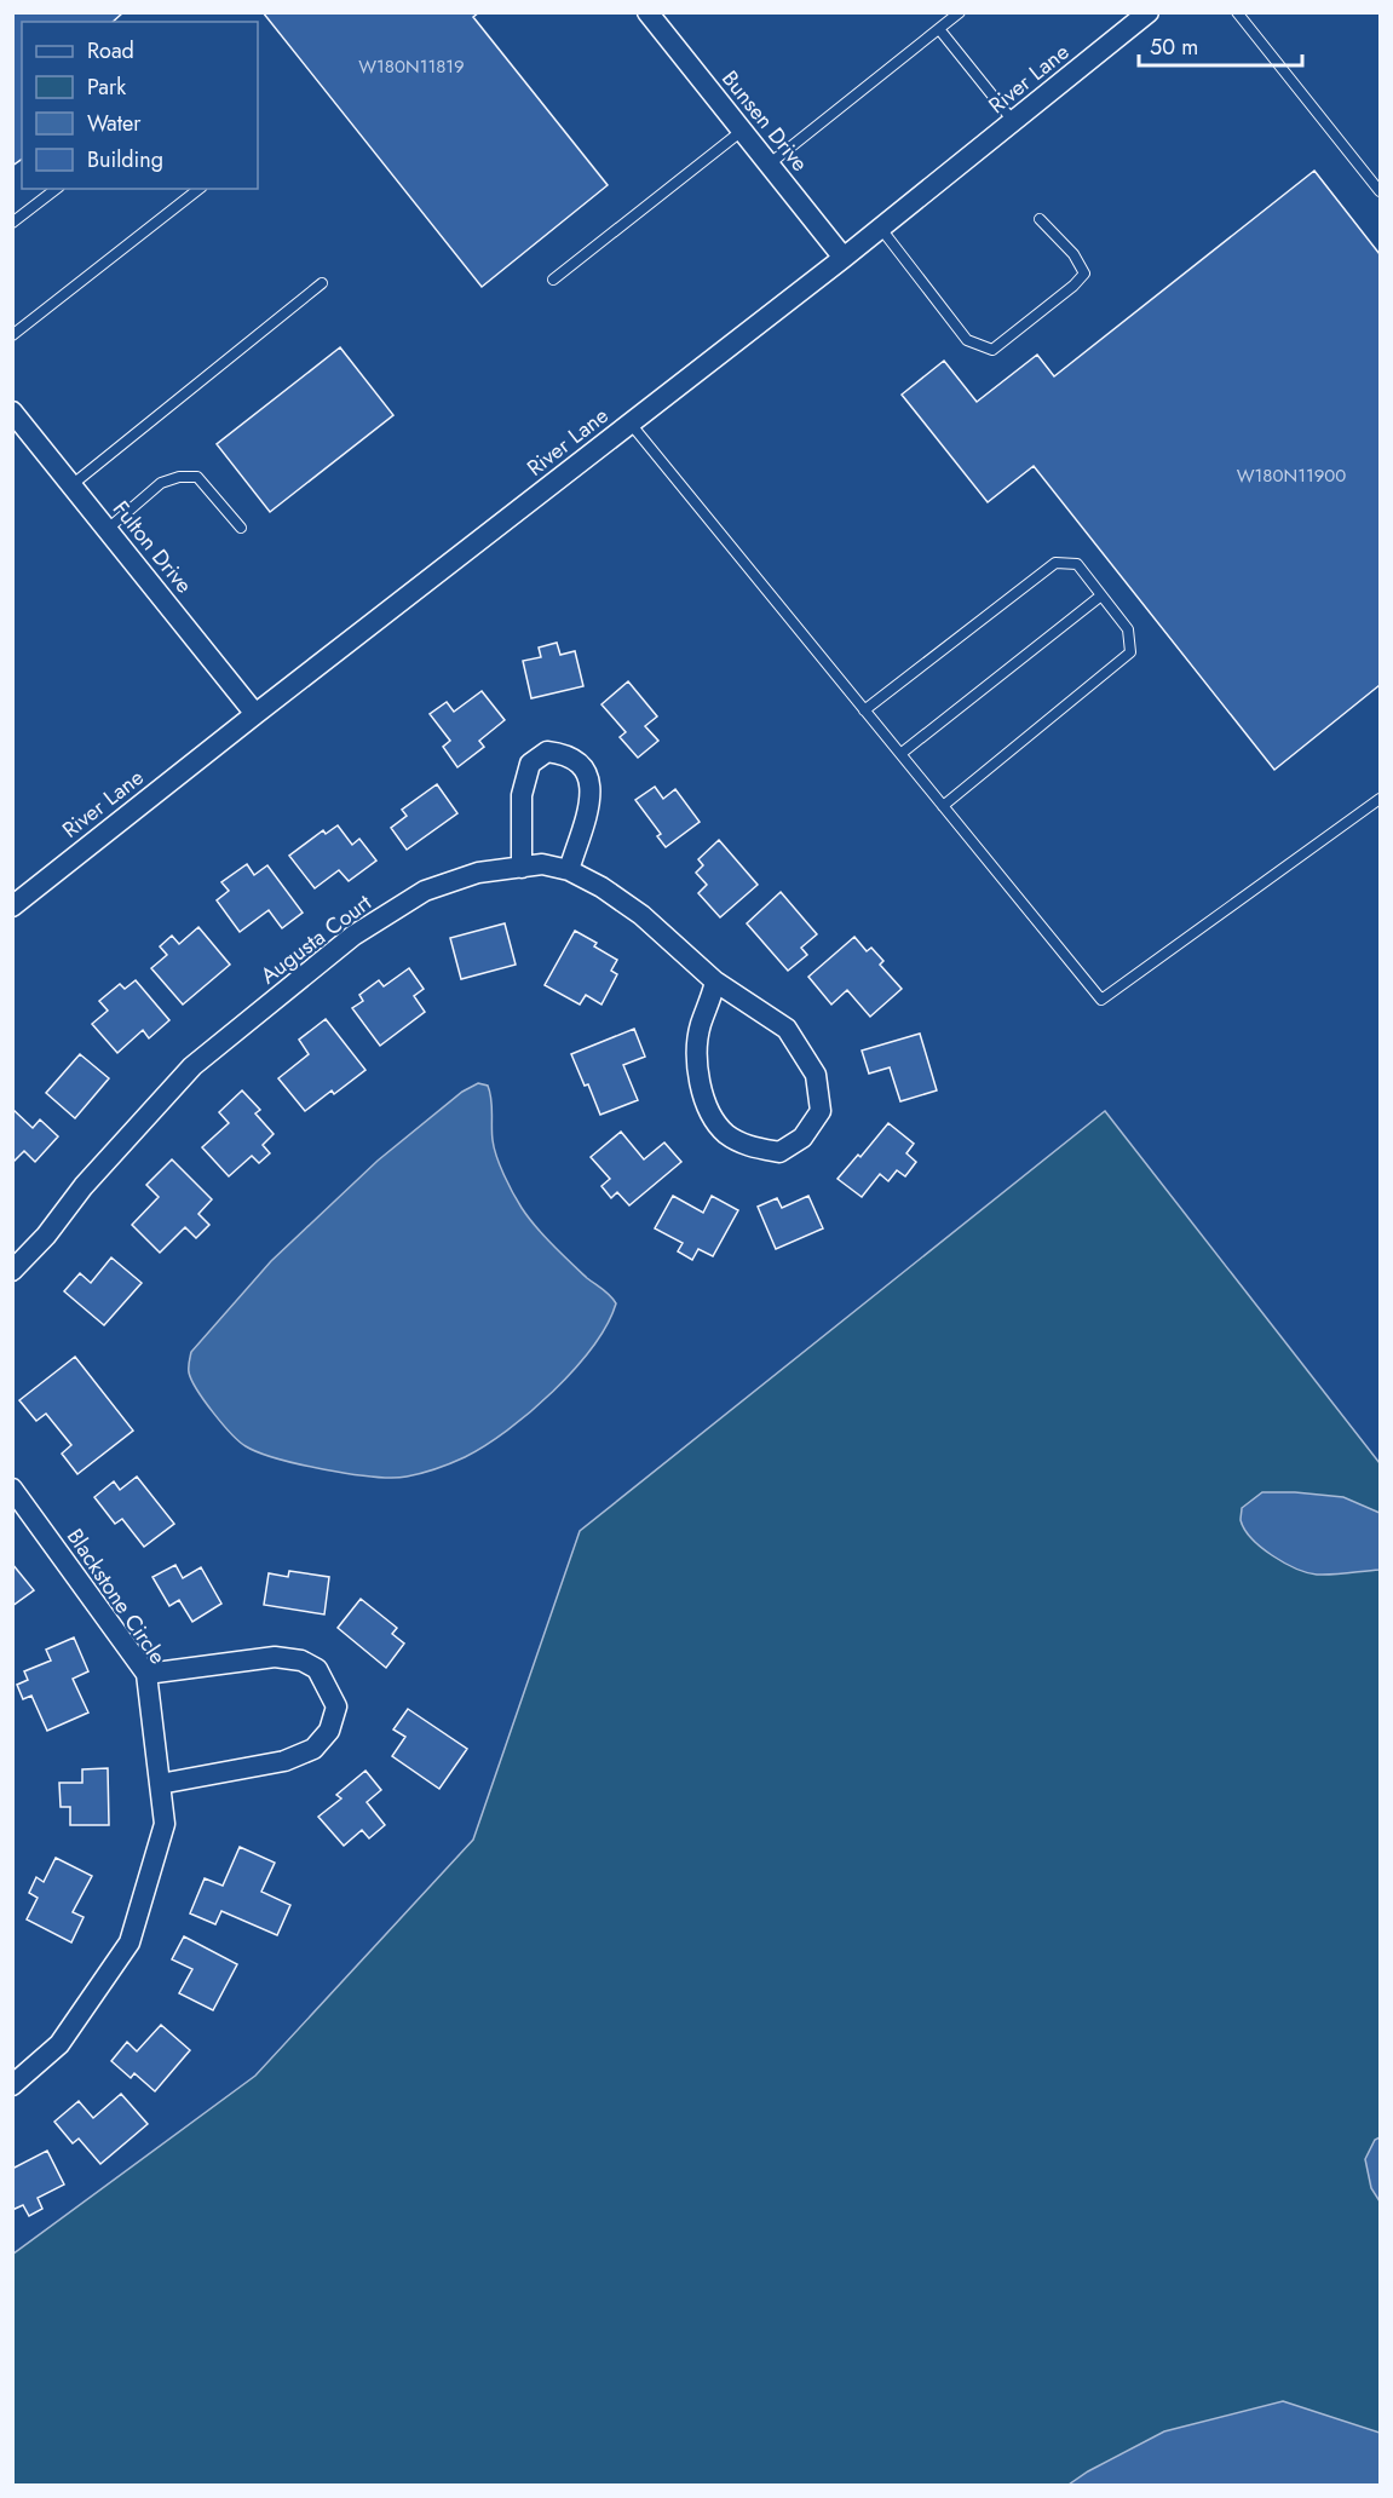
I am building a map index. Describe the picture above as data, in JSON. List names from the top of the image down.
{
  "streets": {
    "street": [
      "River Lane",
      "Bunsen Drive",
      "Fulton Drive",
      "Augusta Court",
      "Blackstone Circle"
    ]
  },
  "crossings": [
    ["River Lane", "Bunsen Drive"],
    ["River Lane", "Fulton Drive"]
  ],
  "house_numbers": ["W180N11819", "W180N11900"],
  "legend": [
    "Road",
    "Park",
    "Water",
    "Building"
  ],
  "scale_bar": "50 m"
}
